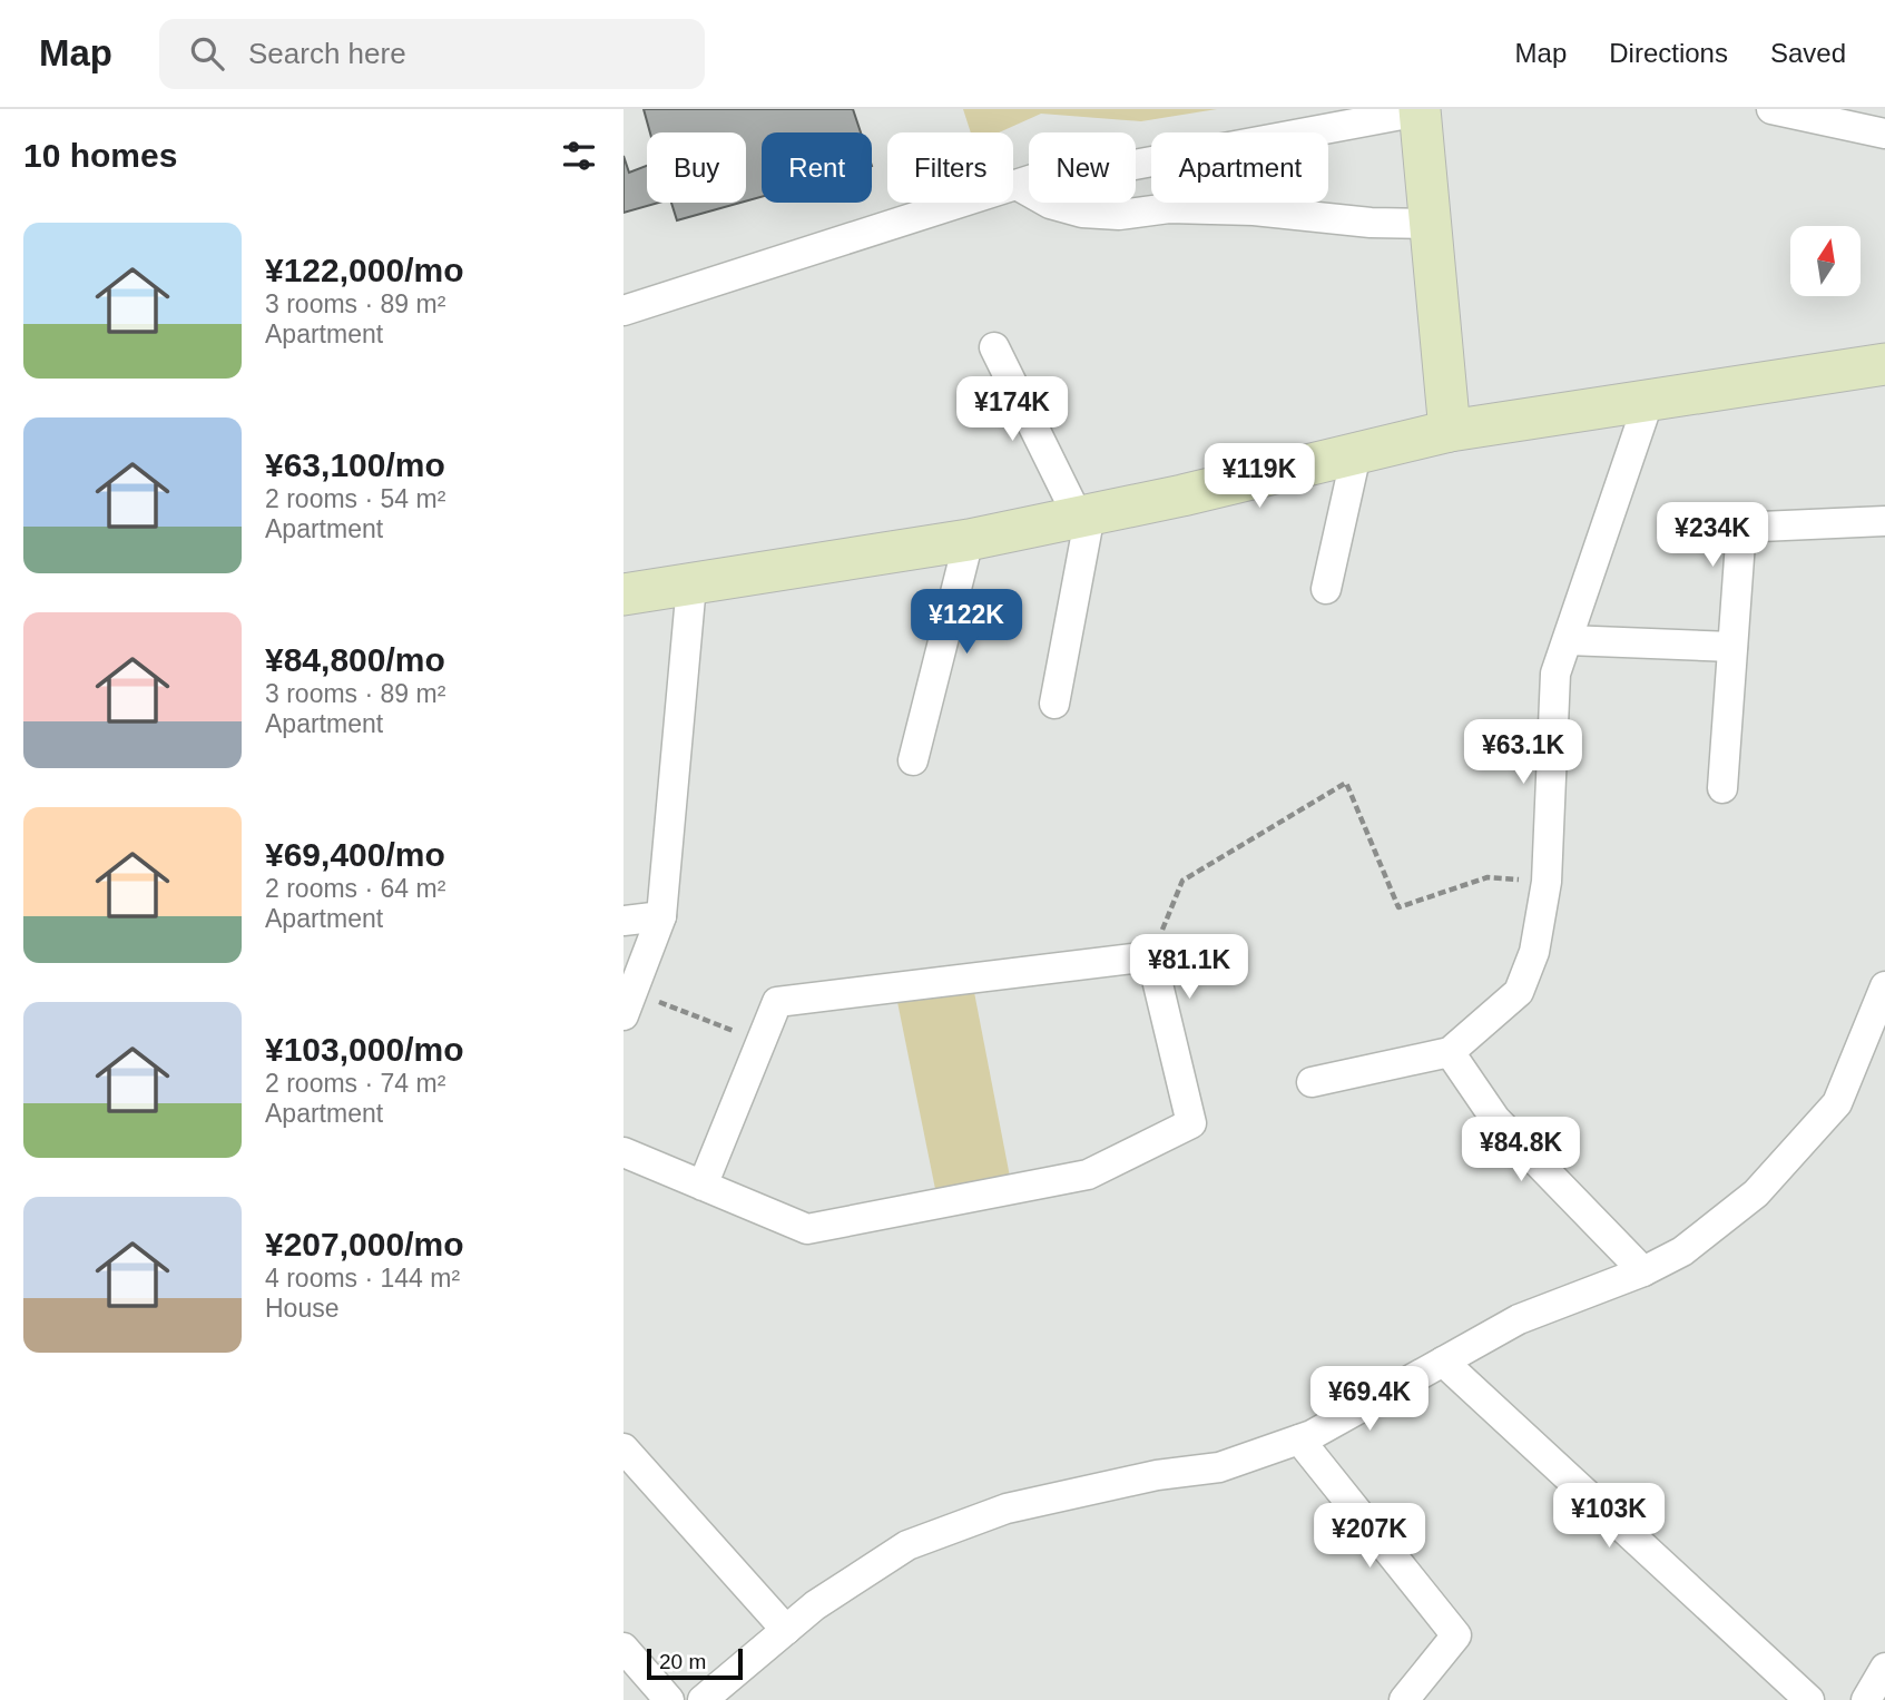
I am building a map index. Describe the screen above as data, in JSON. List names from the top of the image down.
{
  "scale_bar": "20 m",
  "north": "top",
  "page": {
    "header": "Map",
    "search": "Search here",
    "nav": ["Map", "Directions", "Saved"],
    "heading": "10 homes",
    "chip": [
      "Buy",
      "Rent",
      "Filters",
      "New",
      "Apartment"
    ],
    "list": [
      {
        "name": "¥122,000/mo",
        "note": "3 rooms · 89 m² · Apartment"
      },
      {
        "name": "¥63,100/mo",
        "note": "2 rooms · 54 m² · Apartment"
      },
      {
        "name": "¥84,800/mo",
        "note": "3 rooms · 89 m² · Apartment"
      },
      {
        "name": "¥69,400/mo",
        "note": "2 rooms · 64 m² · Apartment"
      },
      {
        "name": "¥103,000/mo",
        "note": "2 rooms · 74 m² · Apartment"
      },
      {
        "name": "¥207,000/mo",
        "note": "4 rooms · 144 m² · House"
      }
    ],
    "price": [
      "¥174K",
      "¥119K",
      "¥234K",
      "¥122K",
      "¥63.1K",
      "¥81.1K",
      "¥84.8K",
      "¥69.4K",
      "¥103K",
      "¥207K"
    ],
    "scale": "20 m"
  }
}
